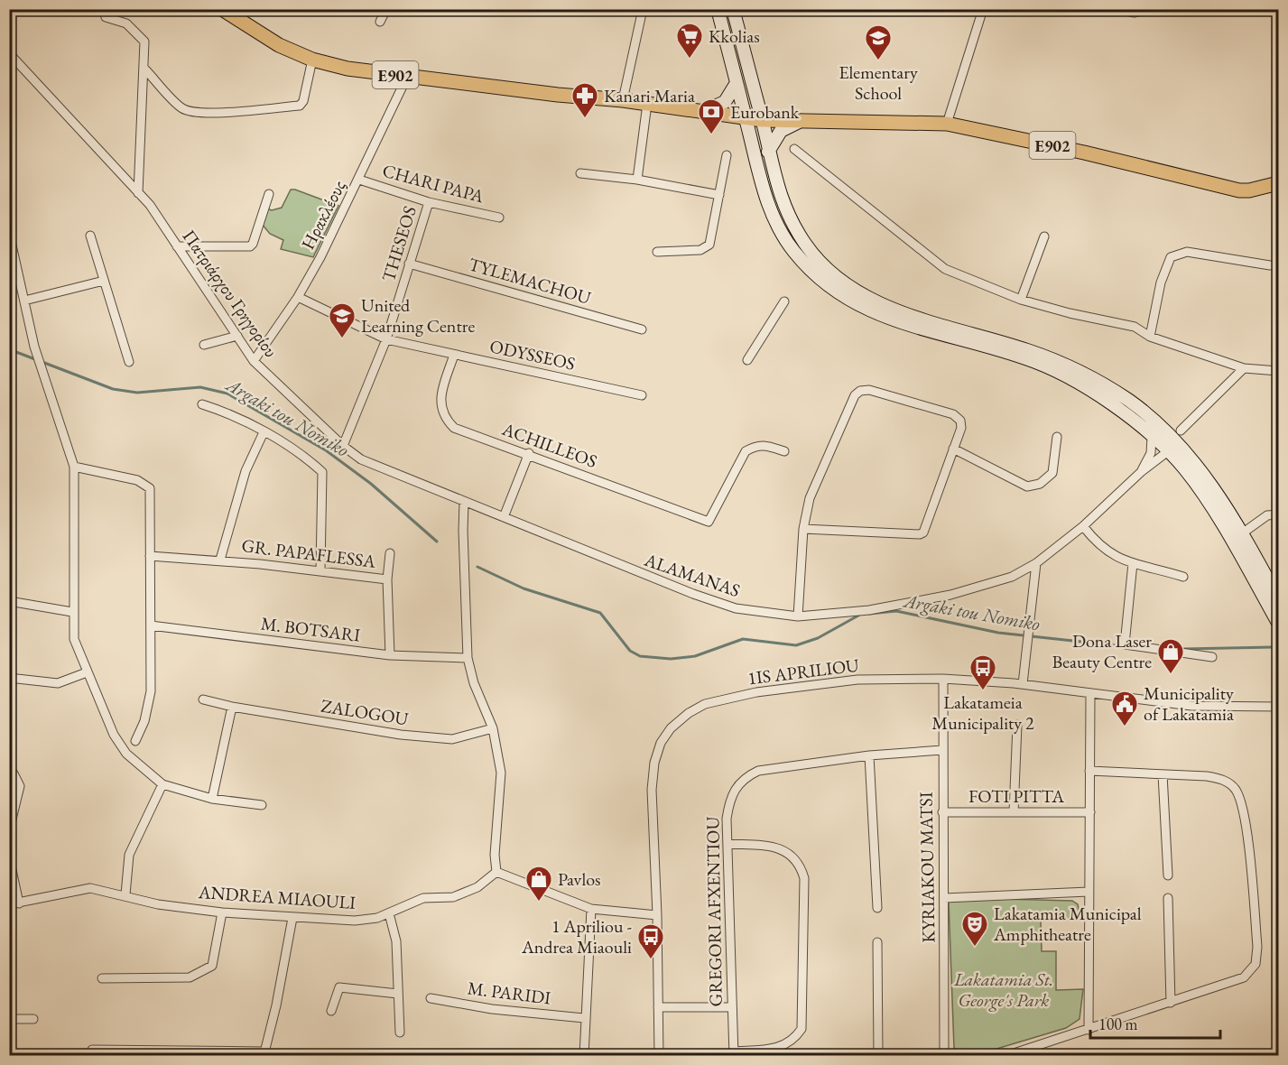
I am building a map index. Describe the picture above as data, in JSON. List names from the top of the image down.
{
  "streets": {
    "main road": ["E902"],
    "street": [
      "CHARI PAPA",
      "Ηρακλέους",
      "THESEOS",
      "TYLEMACHOU",
      "Πατριάρχου Γρηγορίου",
      "ODYSSEOS",
      "ACHILLEOS",
      "GR. PAPAFLESSA",
      "ALAMANAS",
      "M. BOTSARI",
      "1IS APRILIOU",
      "ZALOGOU",
      "FOTI PITTA",
      "KYRIAKOU MATSI",
      "ANDREA MIAOULI",
      "GREGORI AFXENTIOU",
      "M. PARIDI"
    ]
  },
  "crossings": [
    ["E902", "Ηρακλέους"],
    ["CHARI PAPA", "Ηρακλέους"],
    ["CHARI PAPA", "THESEOS"],
    ["Ηρακλέους", "Πατριάρχου Γρηγορίου"],
    ["Ηρακλέους", "ODYSSEOS"],
    ["THESEOS", "TYLEMACHOU"],
    ["THESEOS", "Πατριάρχου Γρηγορίου"],
    ["THESEOS", "ODYSSEOS"],
    ["Πατριάρχου Γρηγορίου", "ALAMANAS"],
    ["ODYSSEOS", "ACHILLEOS"],
    ["GR. PAPAFLESSA", "M. BOTSARI"],
    ["1IS APRILIOU", "KYRIAKOU MATSI"],
    ["FOTI PITTA", "KYRIAKOU MATSI"],
    ["KYRIAKOU MATSI", "GREGORI AFXENTIOU"]
  ],
  "water": ["Argaki tou Nomiko"],
  "parks": ["Lakatamia St. George's Park"],
  "places": {
    "supermarket": ["Kkolias"],
    "school or university": ["Elementary School", "United Learning Centre"],
    "pharmacy": ["Kanari Maria"],
    "bank": ["Eurobank"],
    "shop": ["Dona Laser Beauty Centre", "Pavlos"],
    "bus stop": ["Lakatameia Municipality 2", "1 Apriliou - Andrea Miaouli"],
    "public building": ["Municipality of Lakatamia"],
    "theatre": ["Lakatamia Municipal Amphitheatre"]
  },
  "scale_bar": "100 m"
}
